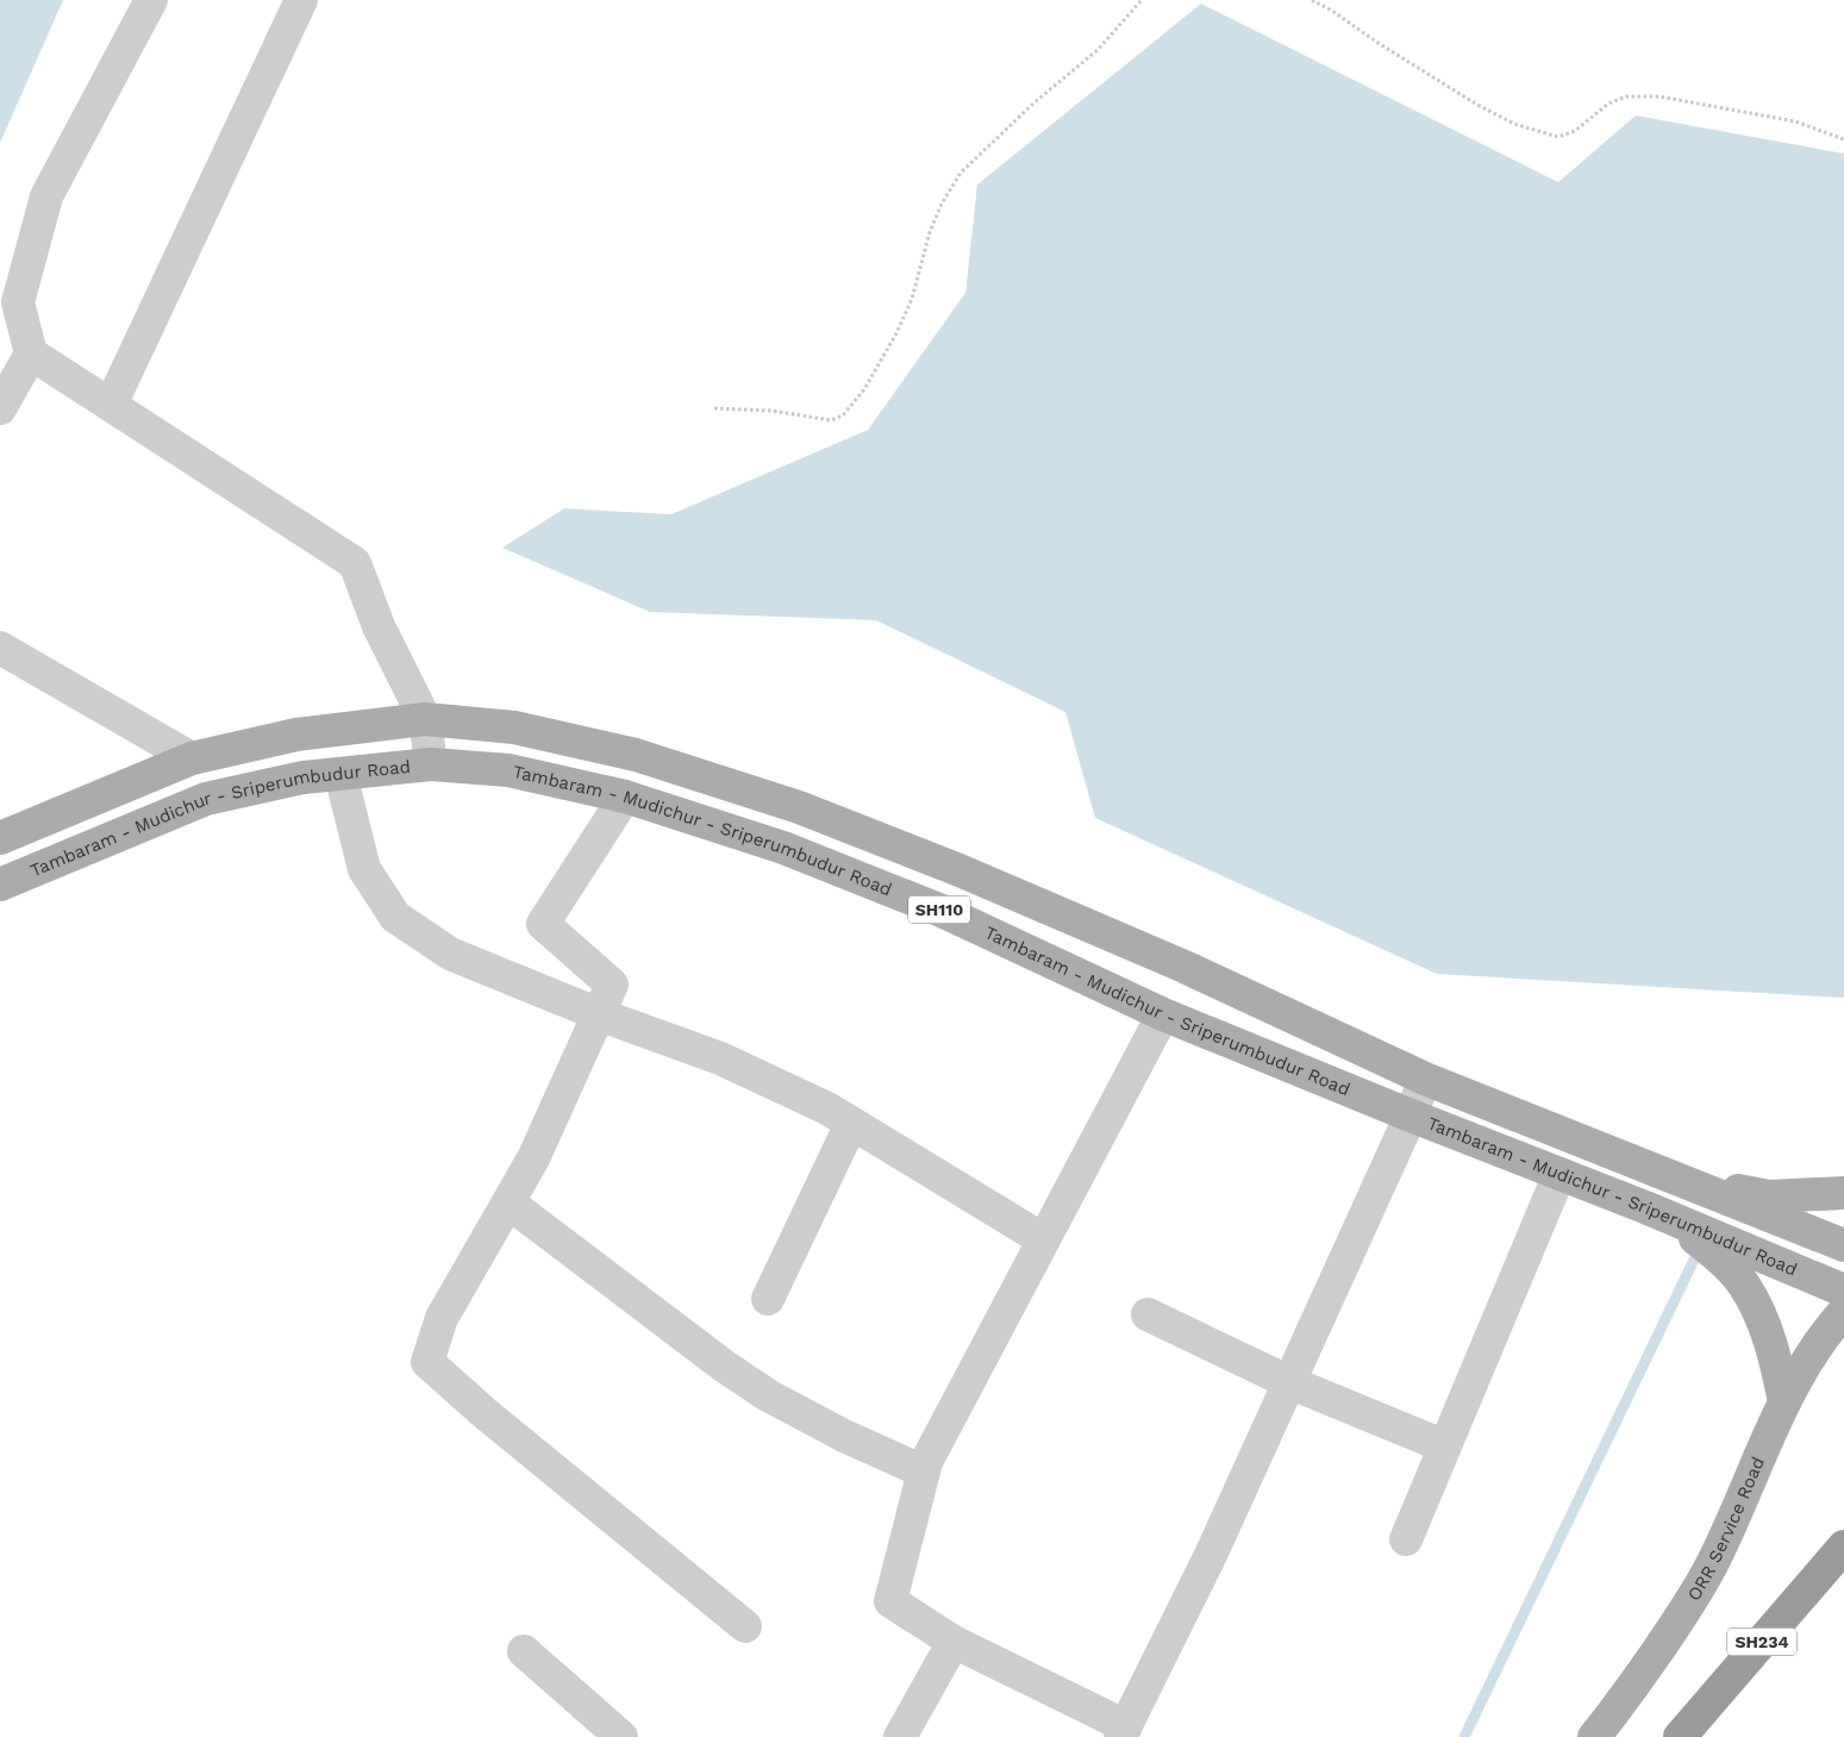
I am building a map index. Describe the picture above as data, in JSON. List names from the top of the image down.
{
  "streets": {
    "highway": ["SH234"],
    "main road": ["Tambaram - Mudichur - Sriperumbudur Road", "SH110", "ORR Service Road"]
  }
}
